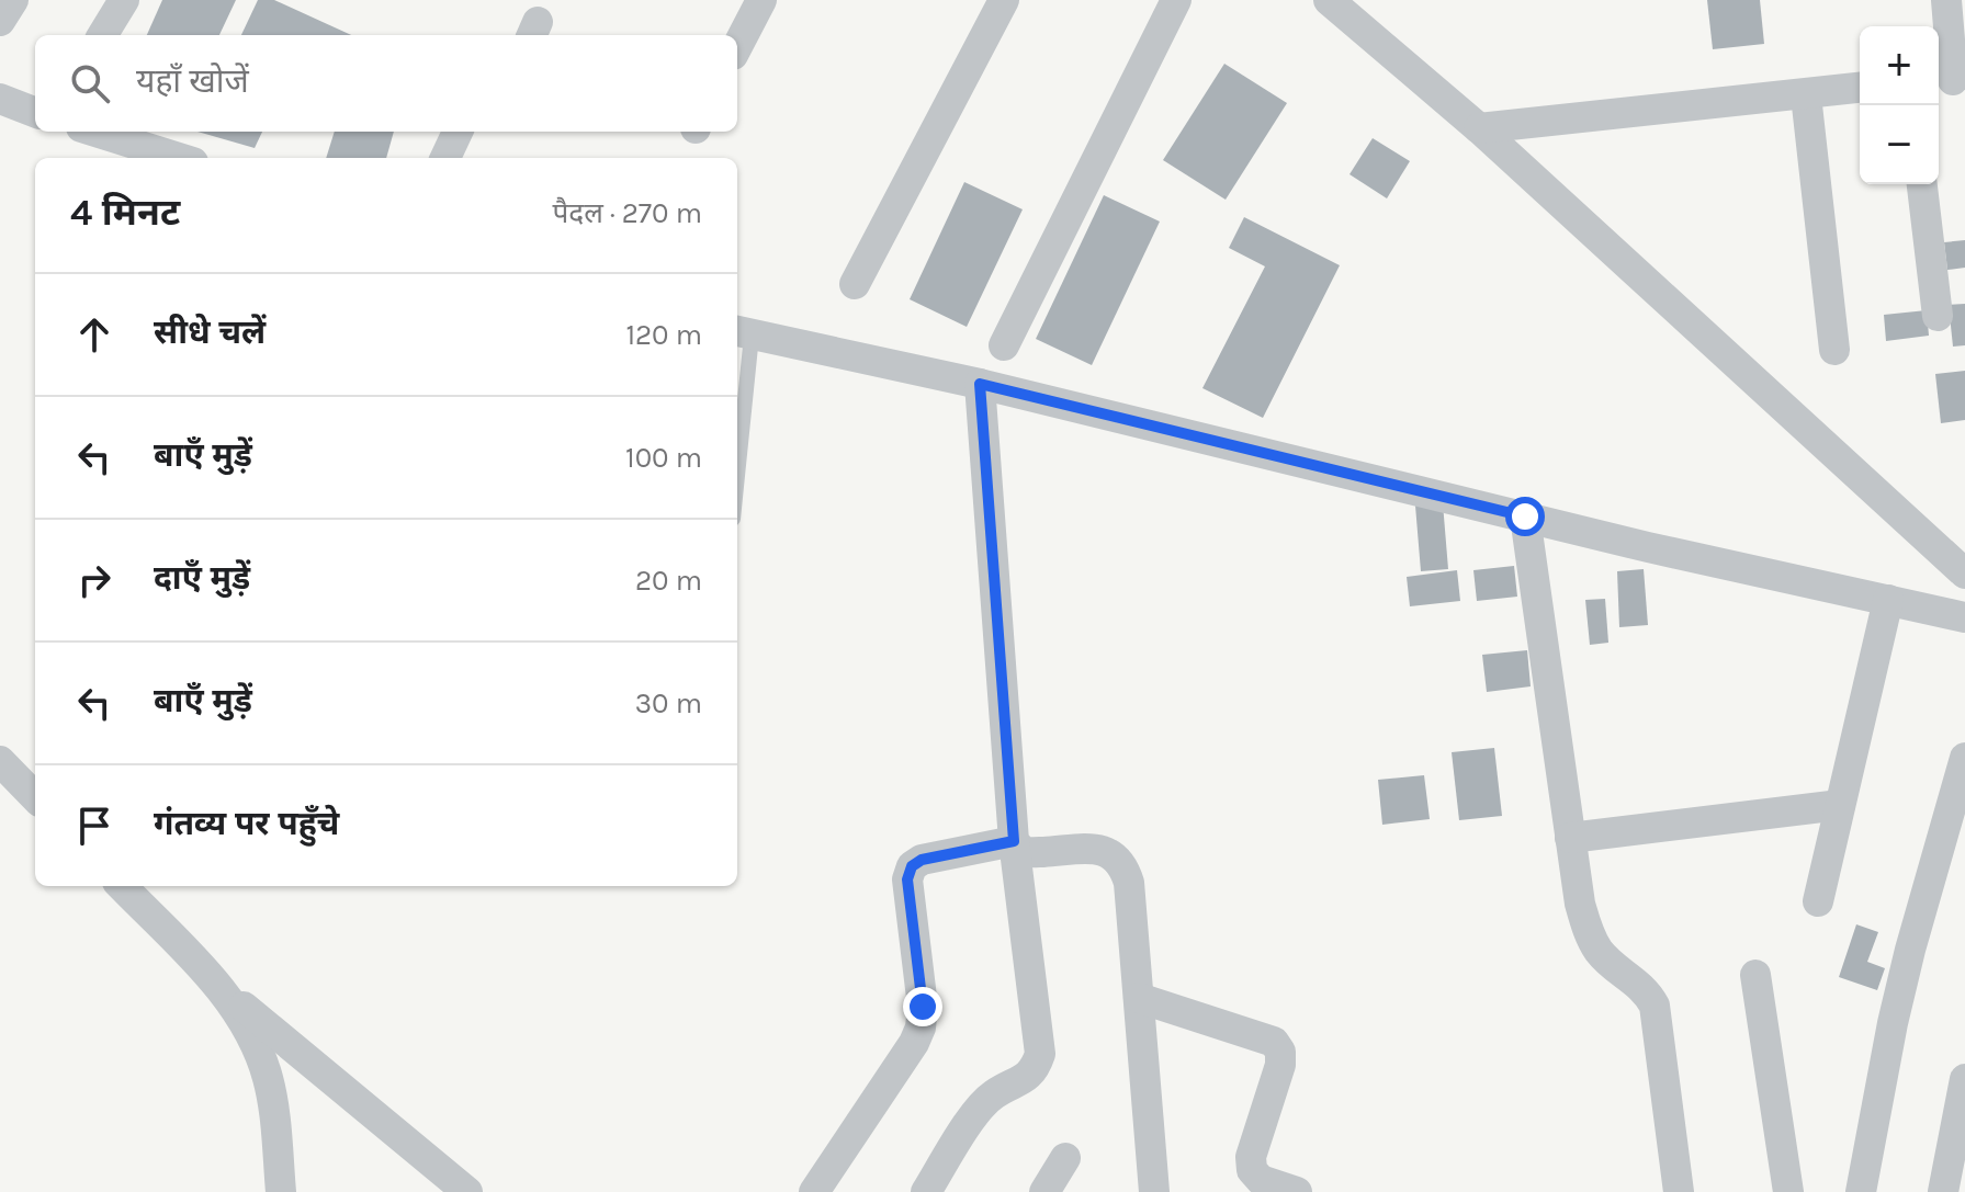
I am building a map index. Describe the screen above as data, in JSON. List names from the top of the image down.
{
  "page": {
    "map_buttons": ["+", "−"],
    "search": "यहाँ खोजें",
    "heading": ["4 मिनट", "पैदल · 270 m"],
    "list": [
      ["सीधे चलें", "120 m"],
      ["बाएँ मुड़ें", "100 m"],
      ["दाएँ मुड़ें", "20 m"],
      ["बाएँ मुड़ें", "30 m"],
      "गंतव्य पर पहुँचे"
    ]
  }
}
